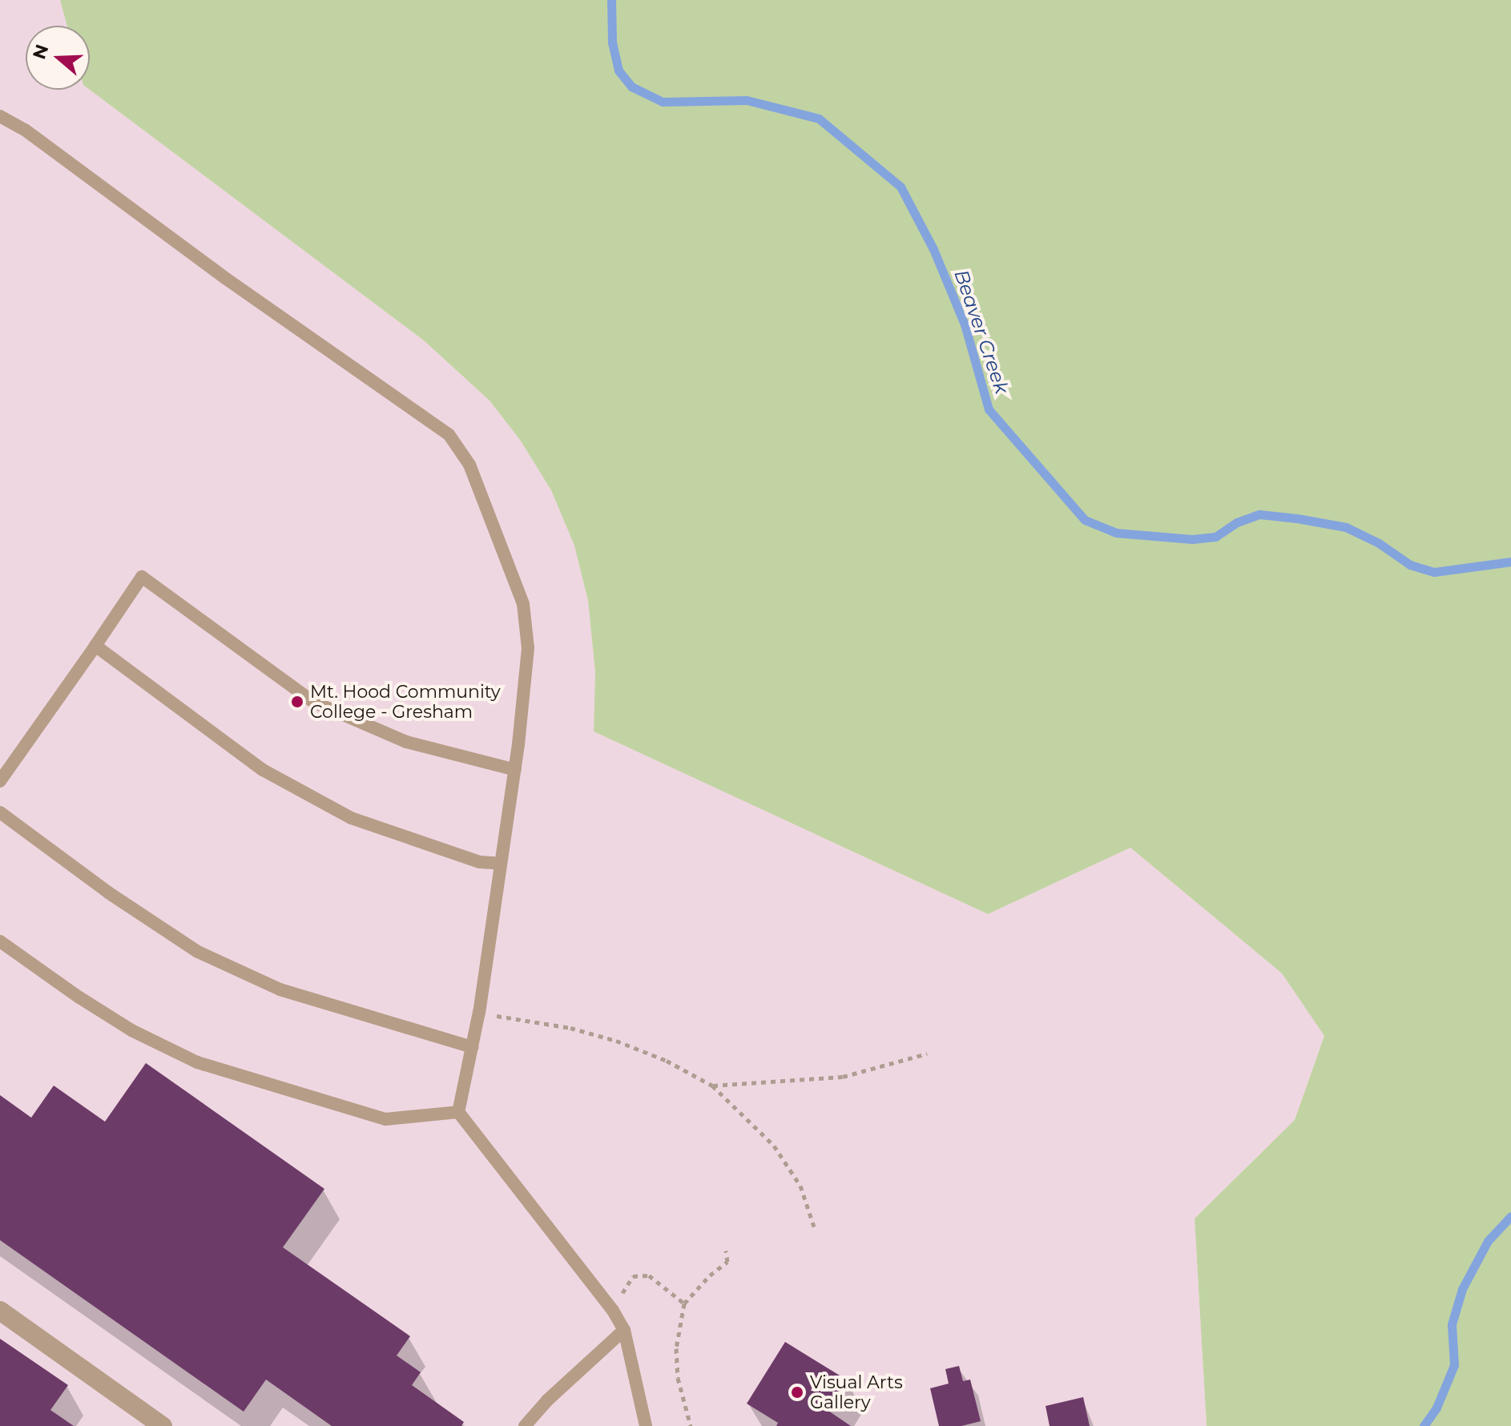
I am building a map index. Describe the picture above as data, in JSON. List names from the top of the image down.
{
  "water": ["Beaver Creek"],
  "places": ["Mt. Hood Community College - Gresham", "Visual Arts Gallery"],
  "north": "left"
}
